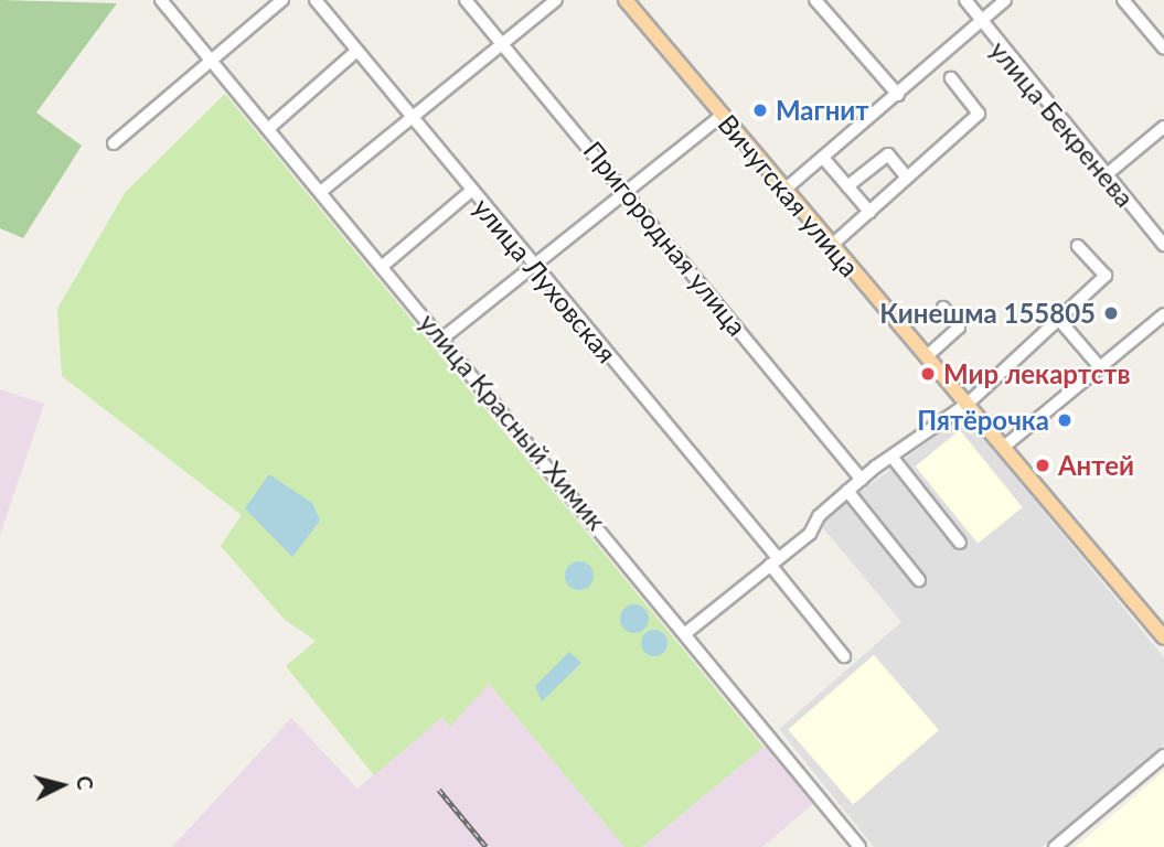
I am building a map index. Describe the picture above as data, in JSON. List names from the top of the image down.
{
  "streets": {
    "main road": ["Вичугская улица"],
    "street": [
      "улица Бекренева",
      "Пригородная улица",
      "улица Луховская",
      "улица Красный Химик"
    ]
  },
  "places": [
    "Магнит",
    "Кинешма 155805",
    "Мир лекартств",
    "Пятёрочка",
    "Антей"
  ],
  "north": "right"
}
